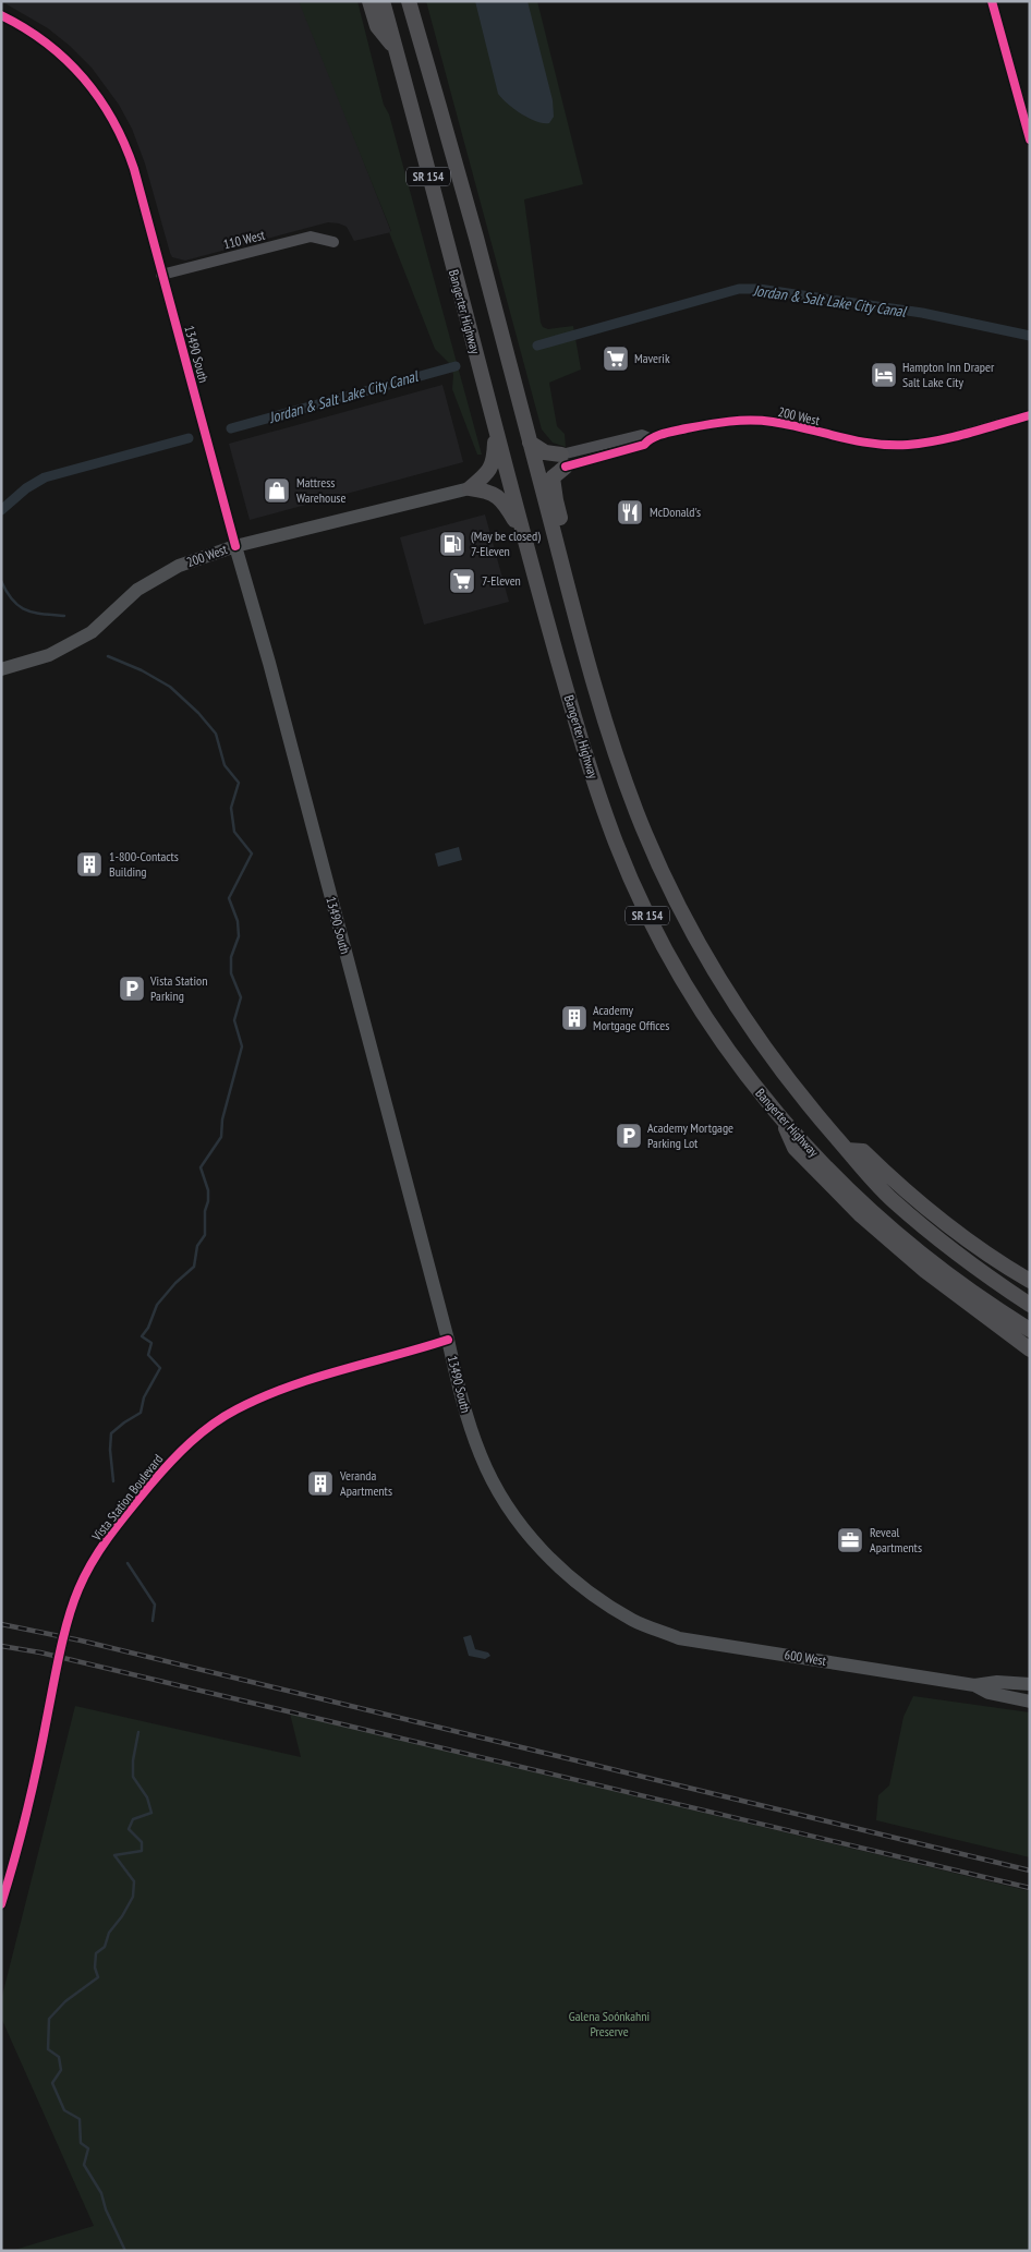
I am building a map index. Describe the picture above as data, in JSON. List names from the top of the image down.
{
  "streets": {
    "highway": ["SR 154", "Bangerter Highway"],
    "main road": ["13490 South", "200 West", "600 West"],
    "street": ["110 West", "Vista Station Boulevard"]
  },
  "crossings": [
    ["110 West", "13490 South"],
    ["13490 South", "200 West"],
    ["13490 South", "Vista Station Boulevard"],
    ["13490 South", "600 West"]
  ],
  "water": ["Jordan & Salt Lake City Canal"],
  "parks": ["Galena Soónkahni Preserve"],
  "places": {
    "supermarket": ["Maverik", "7-Eleven"],
    "hotel": ["Hampton Inn Draper Salt Lake City"],
    "shop": ["Mattress Warehouse"],
    "restaurant": ["McDonald's"],
    "fuel station": ["(May be closed) 7-Eleven"],
    "building": ["1-800-Contacts Building", "Academy Mortgage Offices", "Veranda Apartments"],
    "parking": ["Vista Station Parking", "Academy Mortgage Parking Lot"],
    "office": ["Reveal Apartments"]
  }
}
